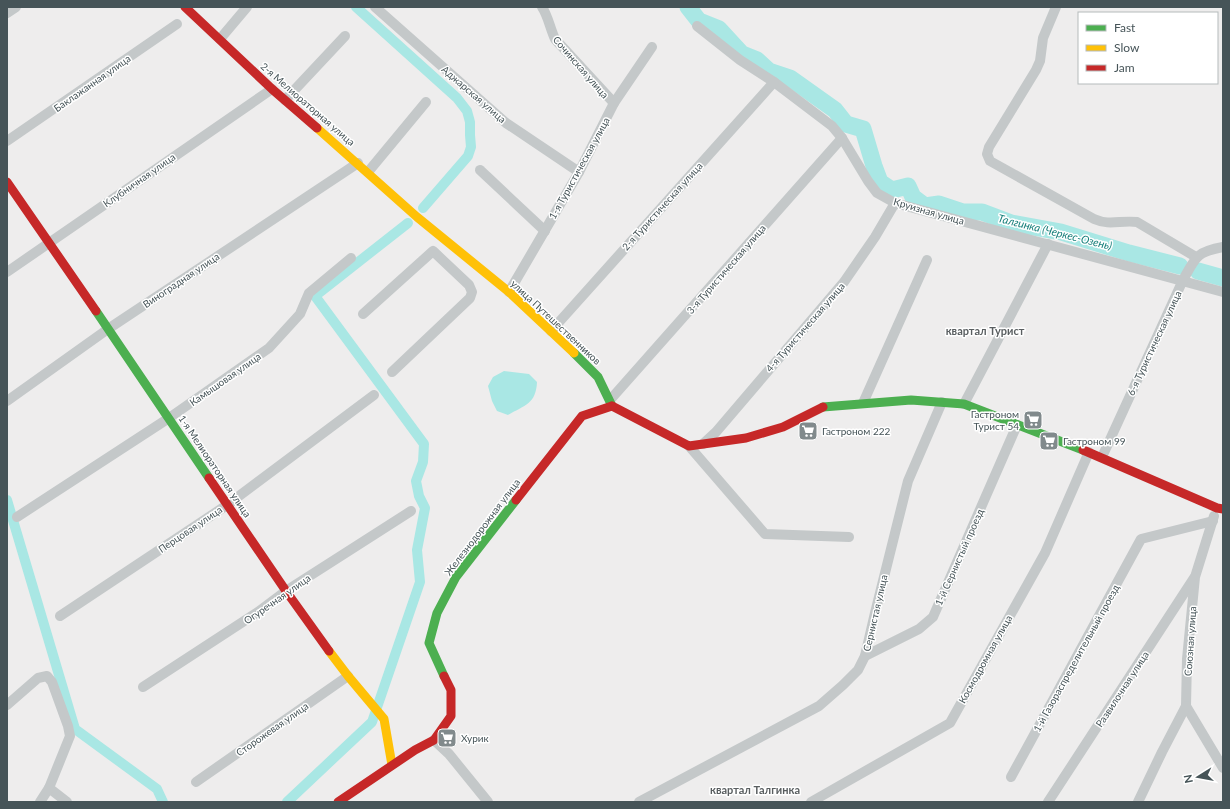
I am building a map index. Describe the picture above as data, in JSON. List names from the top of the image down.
{
  "streets": {
    "street": [
      "Сочинская улица",
      "Баклажанная улица",
      "Аджарская улица",
      "2-я Мелиораторная улица",
      "1-я Туристическая улица",
      "Клубничная улица",
      "2-я Туристическая улица",
      "Круизная улица",
      "3-я Туристическая улица",
      "Виноградная улица",
      "улица Путешественников",
      "4-я Туристическая улица",
      "6-я Туристическая улица",
      "Камышовая улица",
      "1-я Мелиораторная улица",
      "Железнодорожная улица",
      "Перцовая улица",
      "1-й Сернистый проезд",
      "Огуречная улица",
      "Сернистая улица",
      "Союзная улица",
      "1-й Газораспределительный проезд",
      "Космодромная улица",
      "Развилочная улица",
      "Сторожевая улица"
    ]
  },
  "crossings": [
    ["Сочинская улица", "1-я Туристическая улица"],
    ["Аджарская улица", "1-я Туристическая улица"],
    ["2-я Мелиораторная улица", "Клубничная улица"],
    ["2-я Мелиораторная улица", "Виноградная улица"],
    ["2-я Мелиораторная улица", "улица Путешественников"],
    ["1-я Туристическая улица", "улица Путешественников"],
    ["Клубничная улица", "1-я Мелиораторная улица"],
    ["2-я Туристическая улица", "Круизная улица"],
    ["2-я Туристическая улица", "улица Путешественников"],
    ["Круизная улица", "3-я Туристическая улица"],
    ["Круизная улица", "4-я Туристическая улица"],
    ["Круизная улица", "6-я Туристическая улица"],
    ["3-я Туристическая улица", "улица Путешественников"],
    ["3-я Туристическая улица", "Железнодорожная улица"],
    ["Виноградная улица", "1-я Мелиораторная улица"],
    ["улица Путешественников", "Железнодорожная улица"],
    ["Камышовая улица", "1-я Мелиораторная улица"],
    ["1-я Мелиораторная улица", "Железнодорожная улица"],
    ["1-я Мелиораторная улица", "Перцовая улица"],
    ["1-я Мелиораторная улица", "Огуречная улица"],
    ["1-я Мелиораторная улица", "Сторожевая улица"],
    ["1-й Сернистый проезд", "Сернистая улица"],
    ["Союзная улица", "1-й Газораспределительный проезд"],
    ["Союзная улица", "Развилочная улица"]
  ],
  "districts": ["квартал Турист", "квартал Талгинка"],
  "water": ["Талгинка (Черкес-Озень)"],
  "places": {
    "supermarket": [
      "Гастроном Турист 54",
      "Гастроном 222",
      "Гастроном 99",
      "Хурик"
    ]
  },
  "legend": ["Fast", "Slow", "Jam"],
  "north": "left"
}
